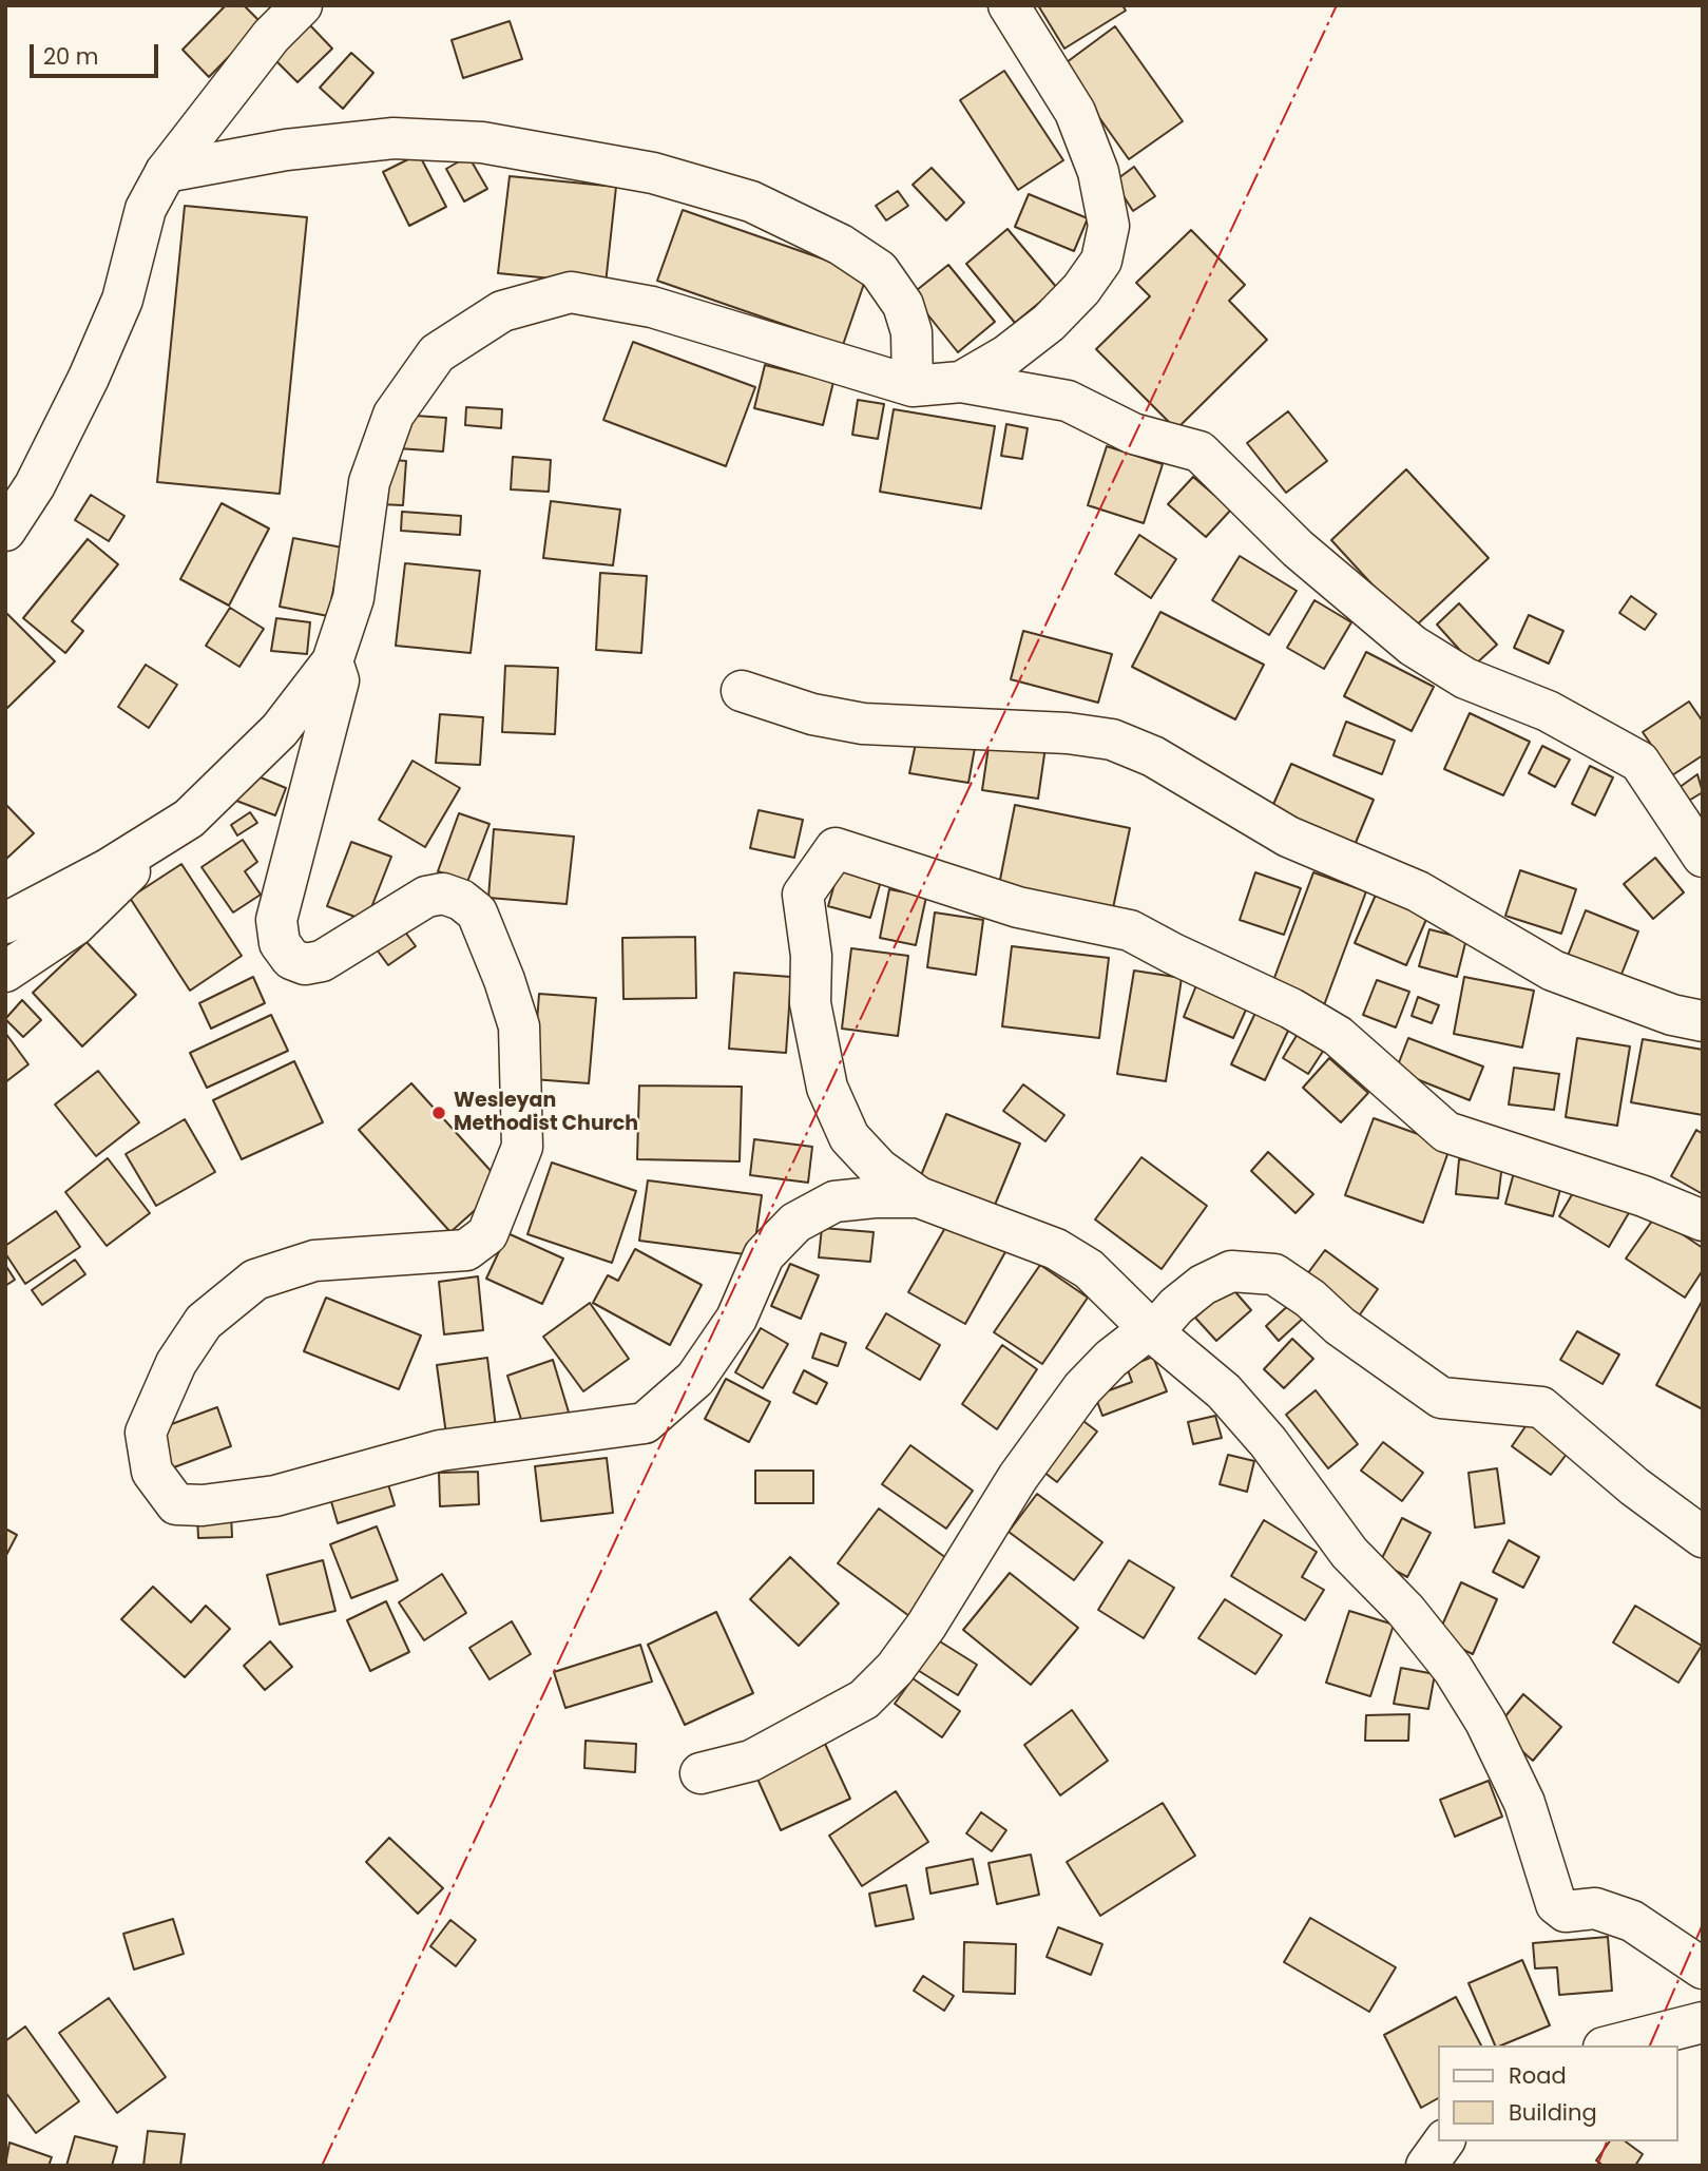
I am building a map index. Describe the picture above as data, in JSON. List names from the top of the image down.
{
  "places": ["Wesleyan Methodist Church"],
  "legend": ["Road", "Building"],
  "scale_bar": "20 m"
}
